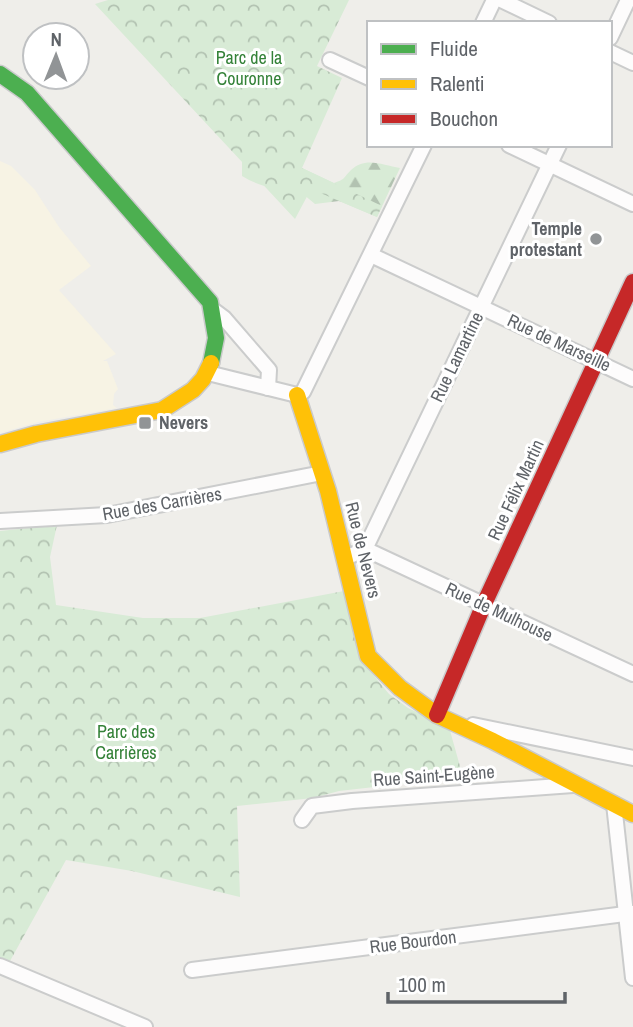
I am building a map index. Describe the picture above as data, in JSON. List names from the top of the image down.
{
  "streets": {
    "street": [
      "Rue de Marseille",
      "Rue Lamartine",
      "Rue Félix Martin",
      "Rue des Carrières",
      "Rue de Nevers",
      "Rue de Mulhouse",
      "Rue Saint-Eugène",
      "Rue Bourdon"
    ]
  },
  "crossings": [
    ["Rue de Marseille", "Rue Lamartine"],
    ["Rue de Marseille", "Rue Félix Martin"],
    ["Rue Lamartine", "Rue de Mulhouse"],
    ["Rue Félix Martin", "Rue de Nevers"],
    ["Rue Félix Martin", "Rue de Mulhouse"],
    ["Rue Félix Martin", "Rue Saint-Eugène"],
    ["Rue des Carrières", "Rue de Nevers"],
    ["Rue de Nevers", "Rue Saint-Eugène"]
  ],
  "parks": ["Parc de la Couronne", "Parc des Carrières"],
  "places": {
    "other": ["Temple protestant"],
    "transit": ["Nevers"]
  },
  "legend": ["Fluide", "Ralenti", "Bouchon"],
  "scale_bar": "100 m",
  "north": "top"
}
